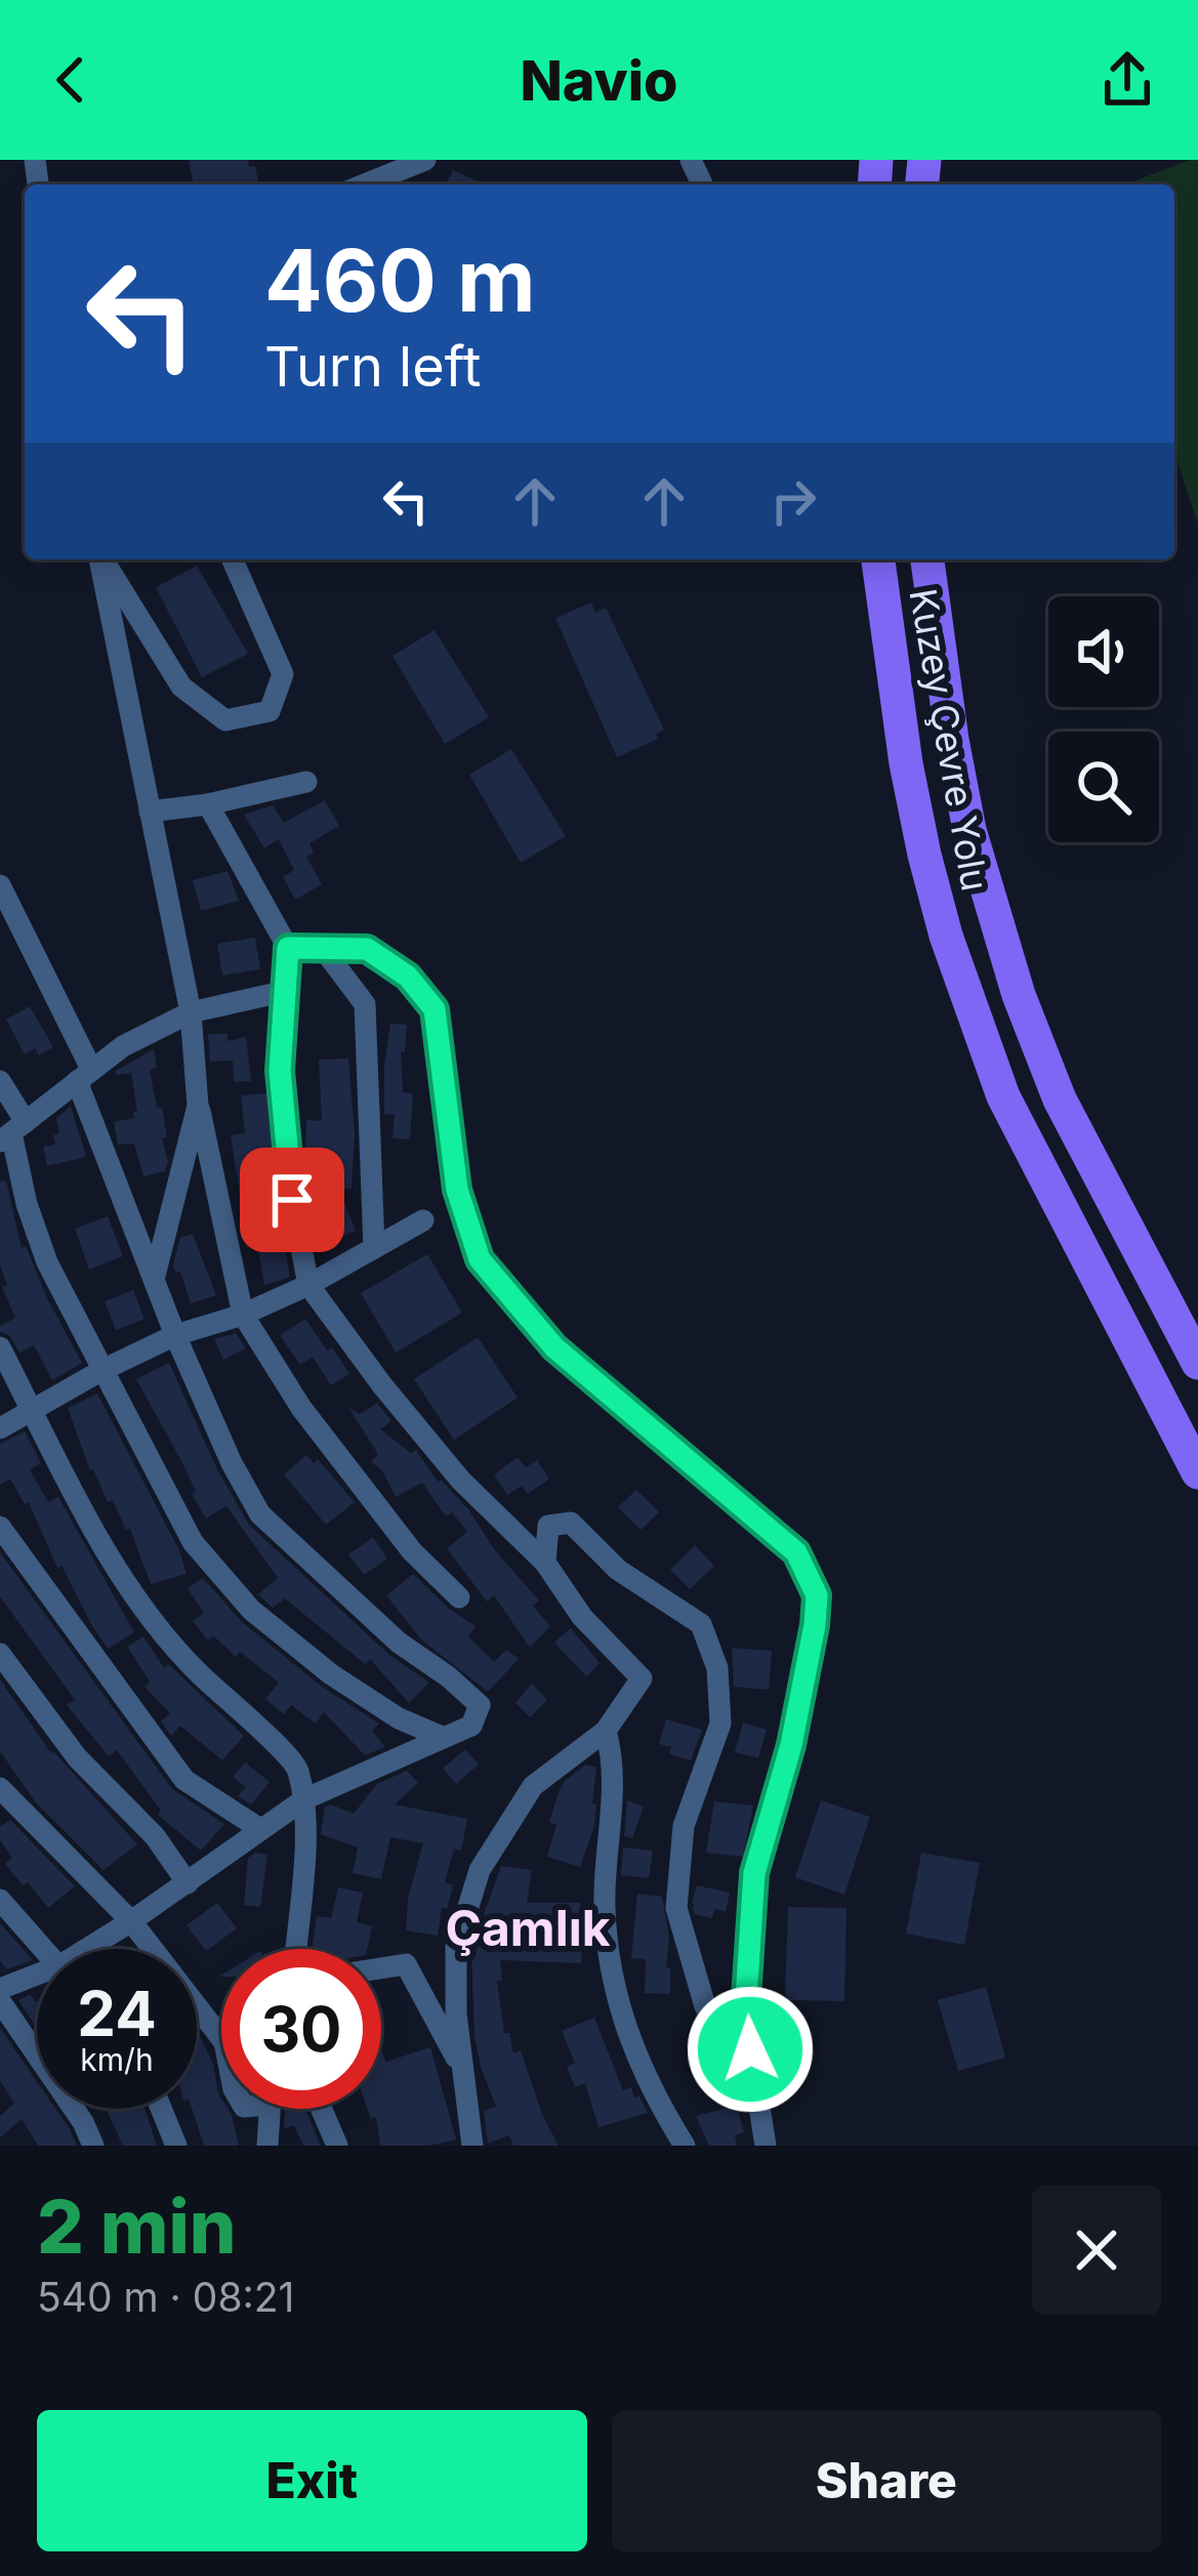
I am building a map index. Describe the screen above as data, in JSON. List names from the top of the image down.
{
  "streets": {
    "main road": ["Kuzey Çevre Yolu"]
  },
  "districts": ["Çamlık"],
  "page": {
    "header": "Navio",
    "turn": ["460 m", "Turn left"],
    "speed": "24 km/h",
    "limit": "30",
    "heading": ["2 min", "540 m · 08:21"],
    "buttons": ["Exit", "Share"]
  }
}
